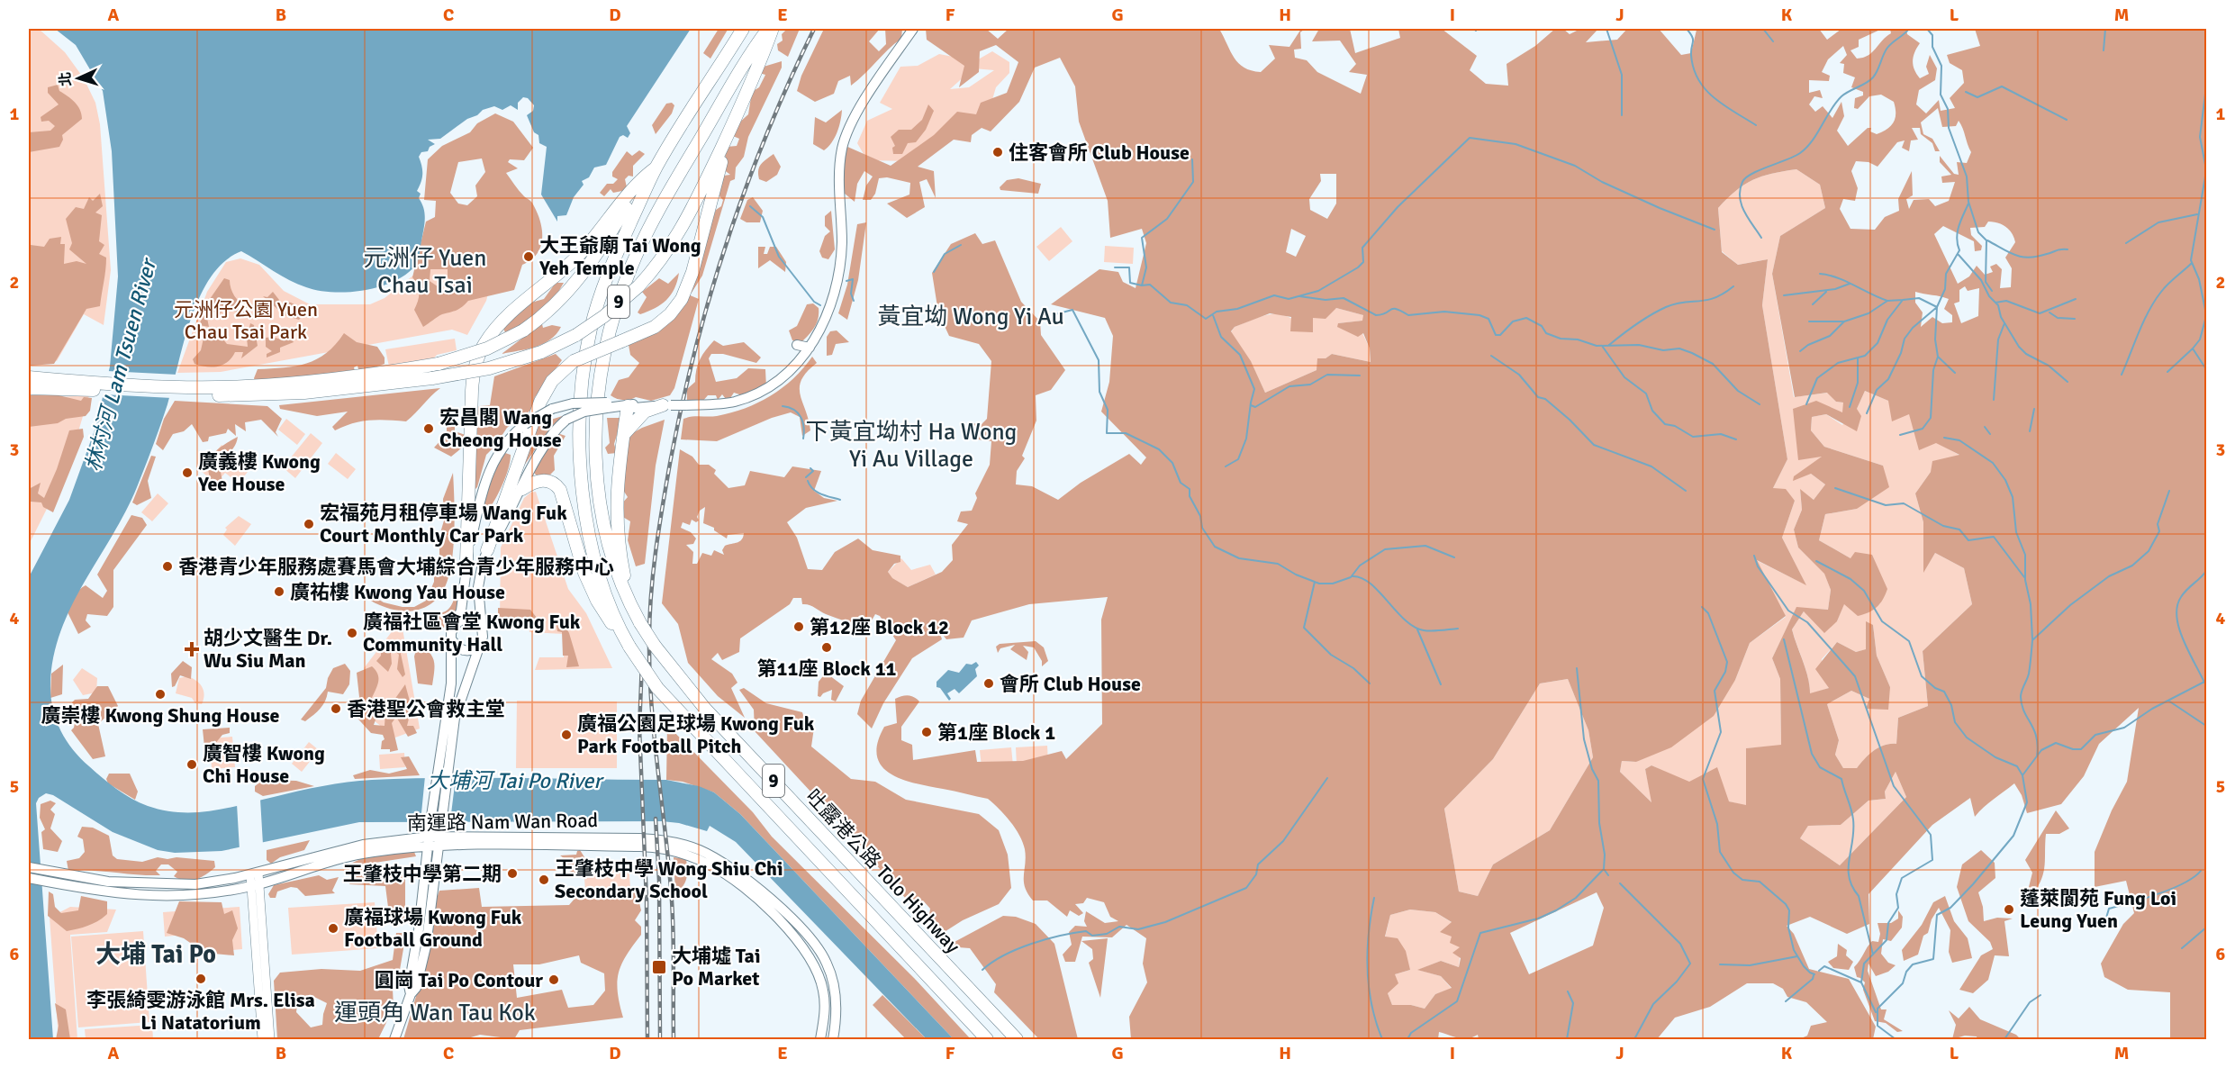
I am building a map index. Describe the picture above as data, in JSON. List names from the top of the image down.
{
  "streets": {
    "highway": ["9", "吐露港公路 Tolo Highway"],
    "main road": ["南運路 Nam Wan Road"]
  },
  "districts": [
    "元洲仔 Yuen Chau Tsai",
    "黃宜坳 Wong Yi Au",
    "下黃宜坳村 Ha Wong Yi Au Village",
    "大埔 Tai Po",
    "運頭角 Wan Tau Kok"
  ],
  "water": ["林村河 Lam Tsuen River", "大埔河 Tai Po River"],
  "parks": ["元洲仔公園 Yuen Chau Tsai Park"],
  "places": {
    "other": [
      "住客會所 Club House",
      "大王爺廟 Tai Wong Yeh Temple",
      "宏昌閣 Wang Cheong House",
      "廣義樓 Kwong Yee House",
      "宏福苑月租停車場 Wang Fuk Court Monthly Car Park",
      "香港青少年服務處賽馬會大埔綜合青少年服務中心",
      "廣祐樓 Kwong Yau House",
      "第12座 Block 12",
      "廣福社區會堂 Kwong Fuk Community Hall",
      "第11座 Block 11",
      "會所 Club House",
      "廣崇樓 Kwong Shung House",
      "香港聖公會救主堂",
      "第1座 Block 1",
      "廣福公園足球場 Kwong Fuk Park Football Pitch",
      "廣智樓 Kwong Chi House",
      "王肇枝中學第二期",
      "王肇枝中學 Wong Shiu Chi Secondary School",
      "蓬萊閬苑 Fung Loi Leung Yuen",
      "廣福球場 Kwong Fuk Football Ground",
      "李張綺雯游泳館 Mrs. Elisa Li Natatorium",
      "圓崗 Tai Po Contour"
    ],
    "health": ["胡少文醫生 Dr. Wu Siu Man"],
    "transit": ["大埔墟 Tai Po Market"]
  },
  "north": "left",
  "grid": {
    "columns": [
      "A",
      "B",
      "C",
      "D",
      "E",
      "F",
      "G",
      "H",
      "I",
      "J",
      "K",
      "L",
      "M"
    ],
    "rows": [
      "1",
      "2",
      "3",
      "4",
      "5",
      "6"
    ]
  }
}
